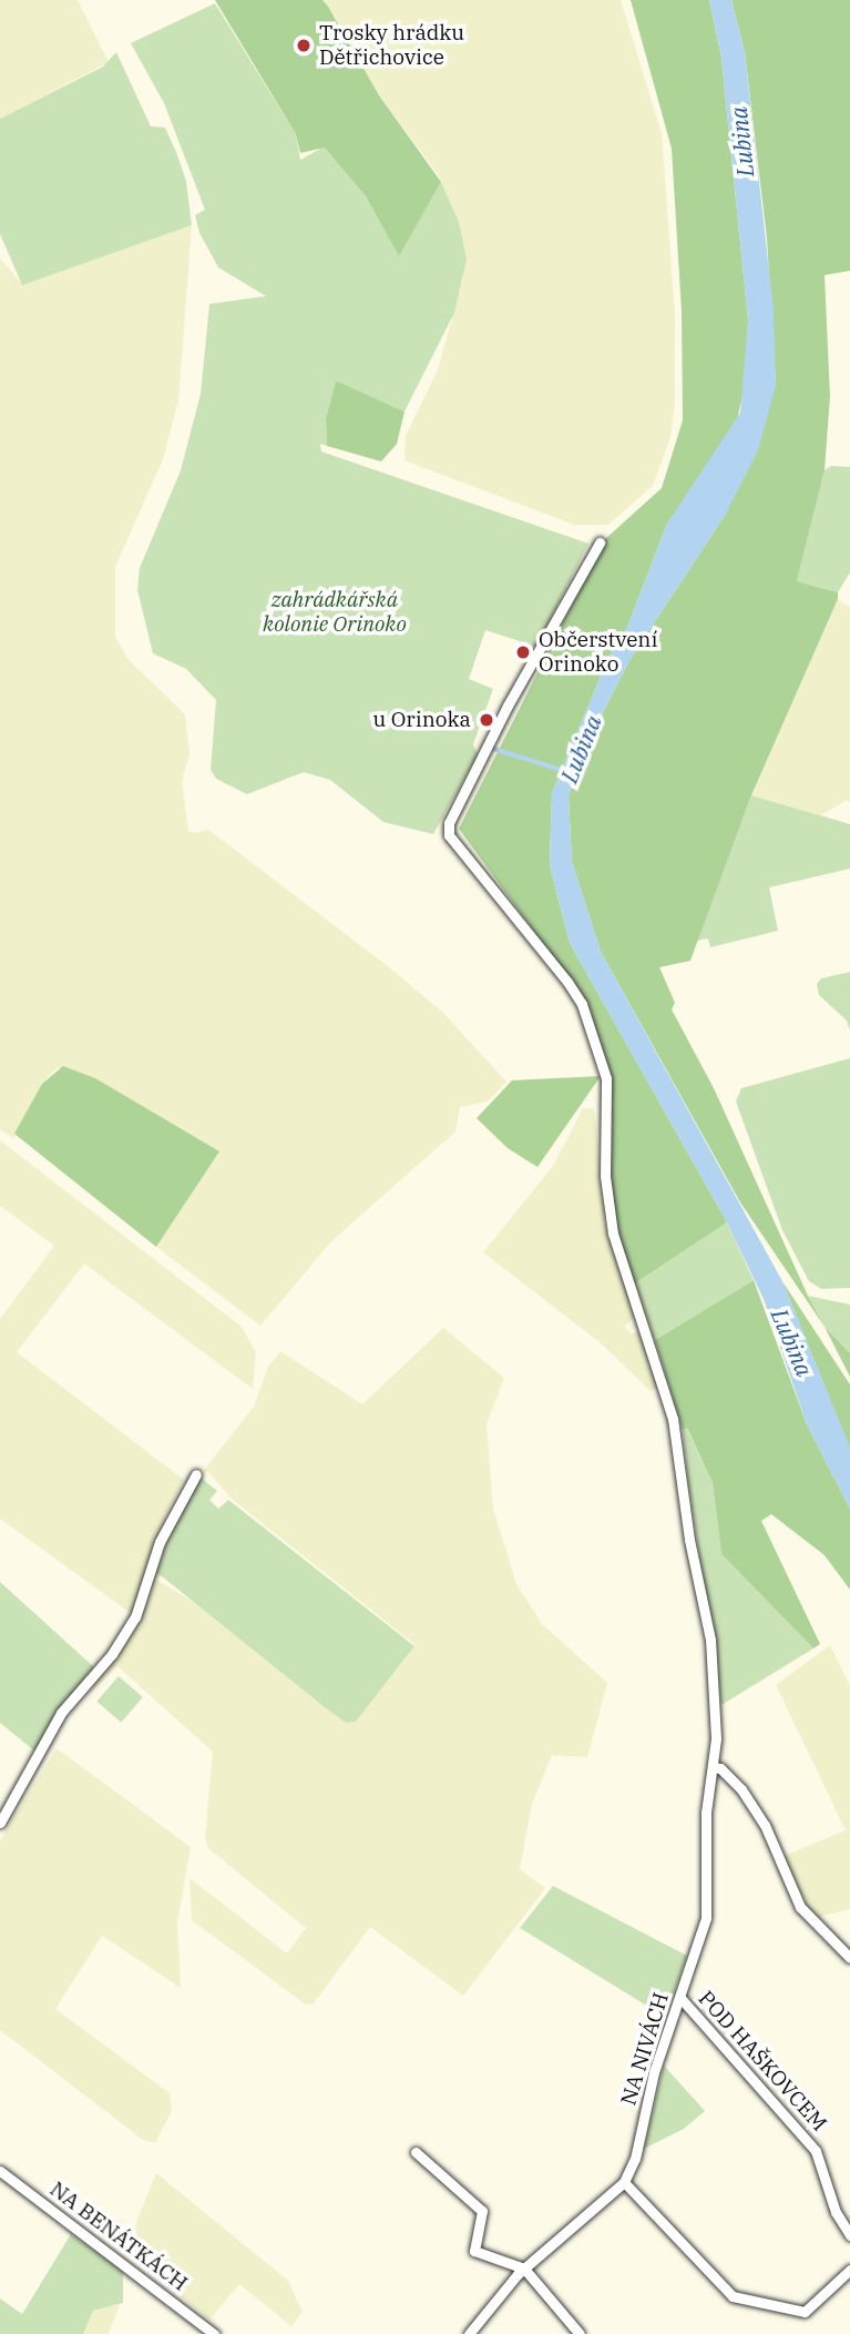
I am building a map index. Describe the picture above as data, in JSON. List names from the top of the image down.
{
  "streets": {
    "street": ["NA NIVÁCH", "POD HAŠKOVCEM", "NA BENÁTKÁCH"]
  },
  "crossings": [
    ["NA NIVÁCH", "POD HAŠKOVCEM"]
  ],
  "water": ["Lubina"],
  "parks": ["zahrádkářská kolonie Orinoko"],
  "places": ["Trosky hrádku Dětřichovice", "Občerstvení Orinoko", "u Orinoka"]
}
